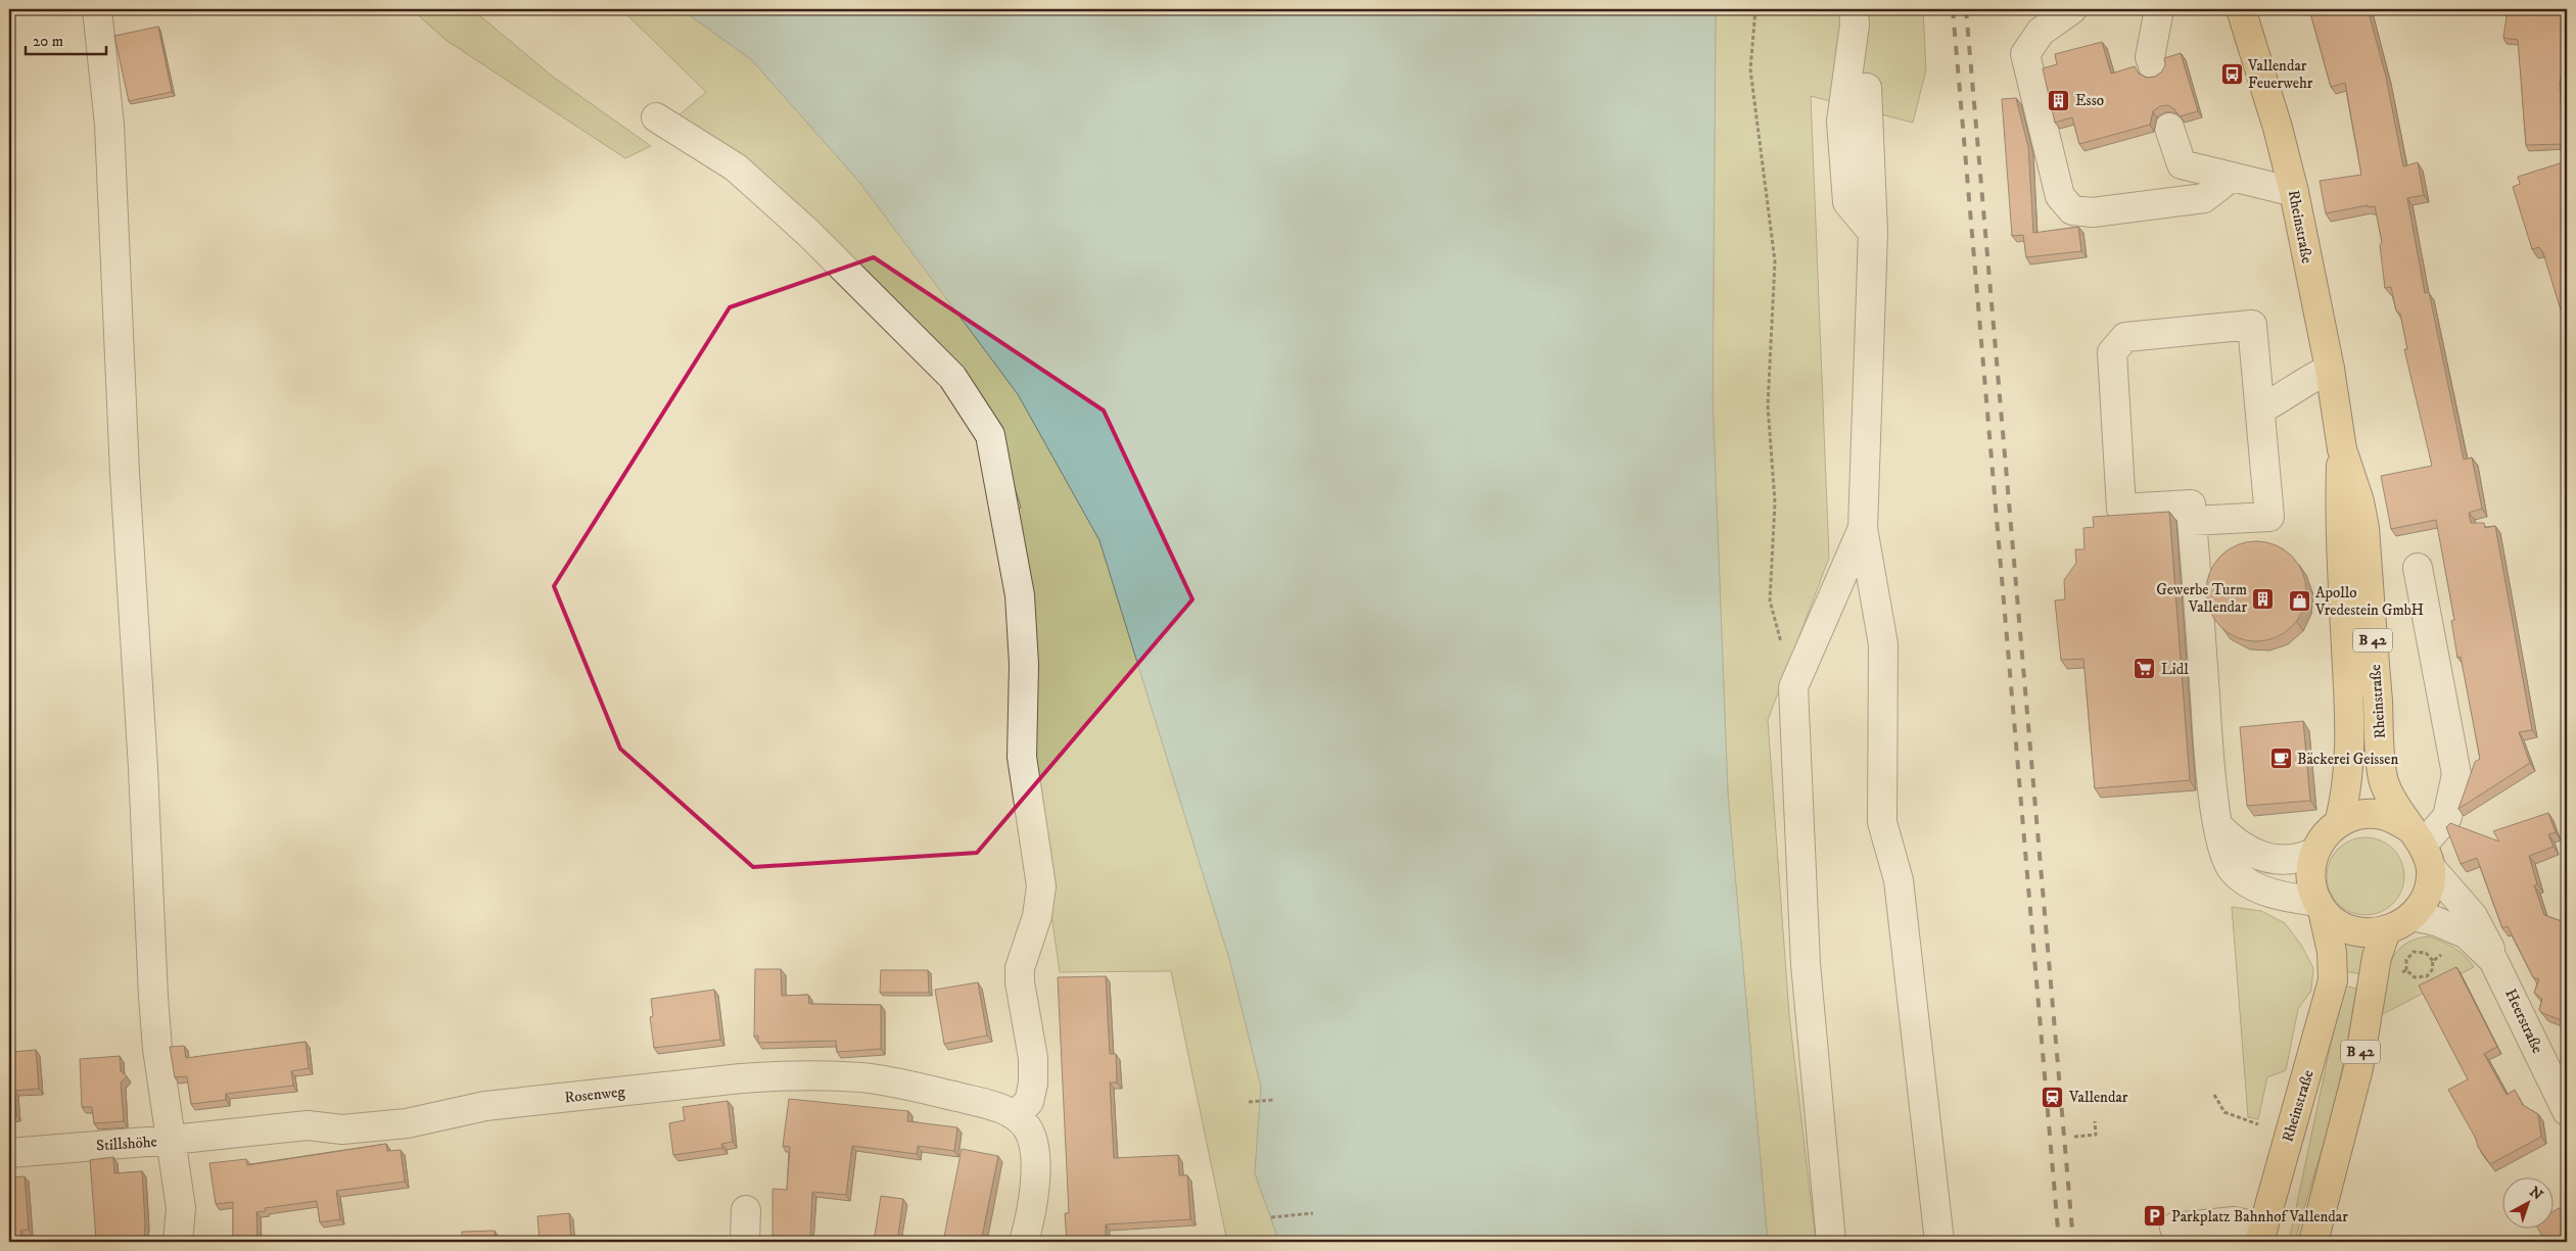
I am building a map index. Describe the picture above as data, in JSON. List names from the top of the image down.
{
  "streets": {
    "main road": ["Rheinstraße", "B 42"],
    "street": ["Heerstraße", "Rosenweg", "Stillshöhe"]
  },
  "crossings": [
    ["Rheinstraße", "B 42"],
    ["Rheinstraße", "Heerstraße"],
    ["B 42", "Heerstraße"],
    ["Rosenweg", "Stillshöhe"]
  ],
  "places": {
    "bus stop": ["Vallendar Feuerwehr"],
    "building": ["Esso", "Gewerbe Turm Vallendar"],
    "shop": ["Apollo Vredestein GmbH"],
    "supermarket": ["Lidl"],
    "cafe": ["Bäckerei Geissen"],
    "station": ["Vallendar"],
    "parking": ["Parkplatz Bahnhof Vallendar"]
  },
  "scale_bar": "20 m",
  "north": "top right"
}
